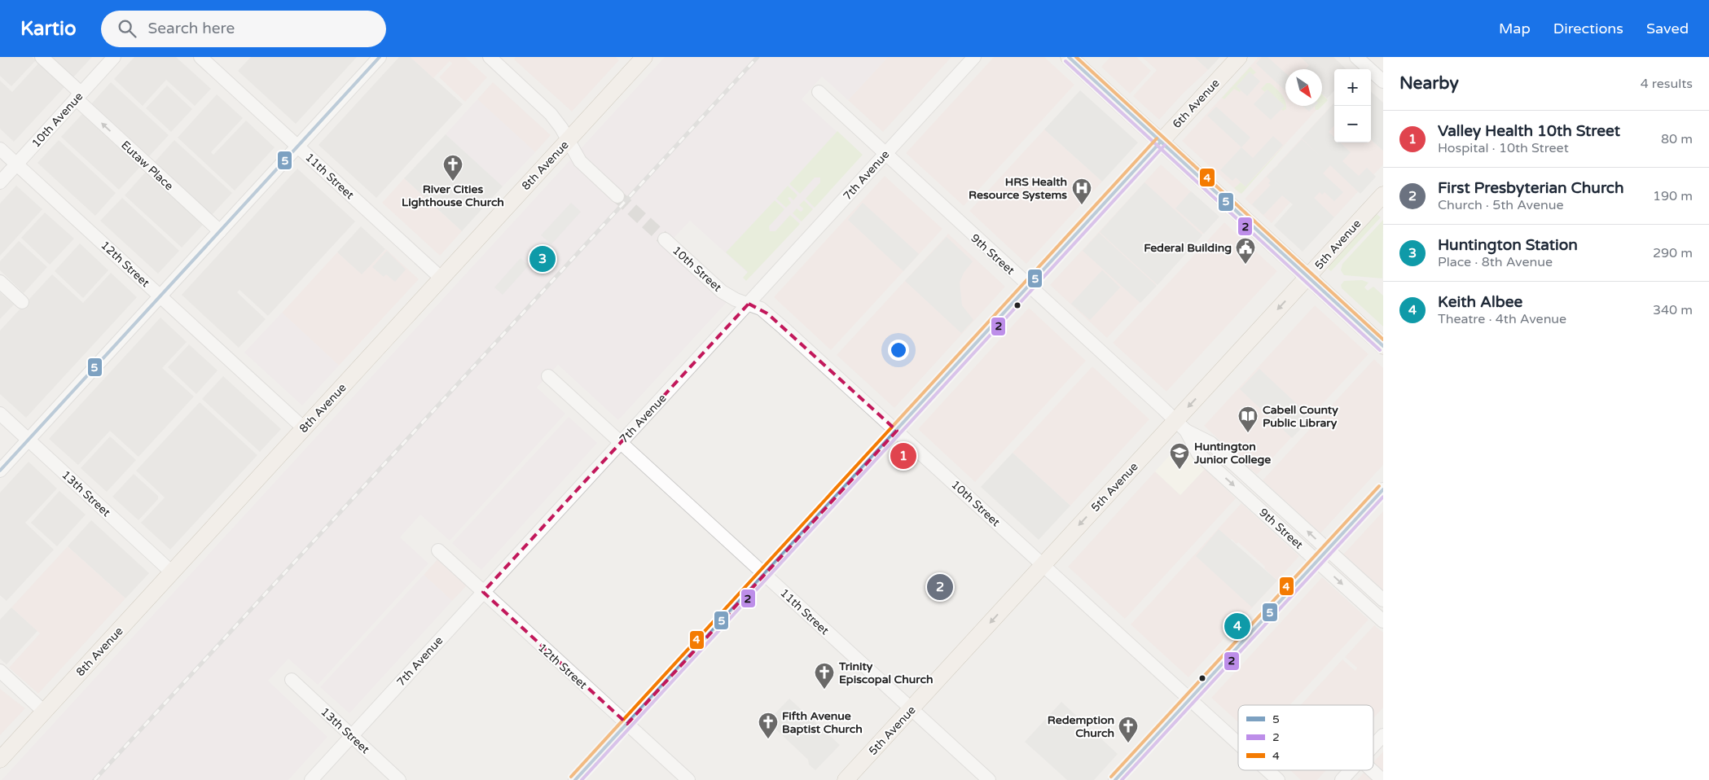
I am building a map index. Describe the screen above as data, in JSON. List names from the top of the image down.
{
  "streets": {
    "main road": ["6th Avenue", "8th Avenue", "5th Avenue"],
    "street": [
      "10th Avenue",
      "Eutaw Place",
      "7th Avenue",
      "11th Street",
      "9th Street",
      "12th Street",
      "10th Street",
      "13th Street"
    ]
  },
  "crossings": [
    ["6th Avenue", "11th Street"],
    ["6th Avenue", "9th Street"],
    ["6th Avenue", "12th Street"],
    ["6th Avenue", "10th Street"],
    ["10th Avenue", "Eutaw Place"],
    ["10th Avenue", "12th Street"],
    ["8th Avenue", "11th Street"],
    ["8th Avenue", "12th Street"],
    ["8th Avenue", "13th Street"],
    ["7th Avenue", "11th Street"],
    ["7th Avenue", "9th Street"],
    ["7th Avenue", "12th Street"],
    ["7th Avenue", "10th Street"],
    ["7th Avenue", "13th Street"],
    ["11th Street", "5th Avenue"],
    ["5th Avenue", "9th Street"],
    ["5th Avenue", "10th Street"]
  ],
  "one_way": ["Eutaw Place", "5th Avenue"],
  "places": {
    "church": [
      "River Cities Lighthouse Church",
      "Trinity Episcopal Church",
      "Fifth Avenue Baptist Church",
      "Redemption Church"
    ],
    "hospital": ["HRS Health Resource Systems"],
    "public building": ["Federal Building"],
    "library": ["Cabell County Public Library"],
    "school or university": ["Huntington Junior College"]
  },
  "lines": ["transit line 5", "transit line 4", "transit line 2"],
  "legend": ["5", "2", "4"],
  "north": "bottom right",
  "page": {
    "header": "Kartio",
    "search": "Search here",
    "nav": ["Map", "Directions", "Saved"],
    "heading": ["Nearby", "4 results"],
    "map_buttons": ["+", "−"],
    "list": [
      {
        "mark": "1",
        "name": "Valley Health 10th Street",
        "note": "Hospital · 10th Street",
        "value": "80 m"
      },
      {
        "mark": "2",
        "name": "First Presbyterian Church",
        "note": "Church · 5th Avenue",
        "value": "190 m"
      },
      {
        "mark": "3",
        "name": "Huntington Station",
        "note": "Place · 8th Avenue",
        "value": "290 m"
      },
      {
        "mark": "4",
        "name": "Keith Albee",
        "note": "Theatre · 4th Avenue",
        "value": "340 m"
      }
    ],
    "pins": [
      "3",
      "1",
      "2",
      "4"
    ]
  }
}
